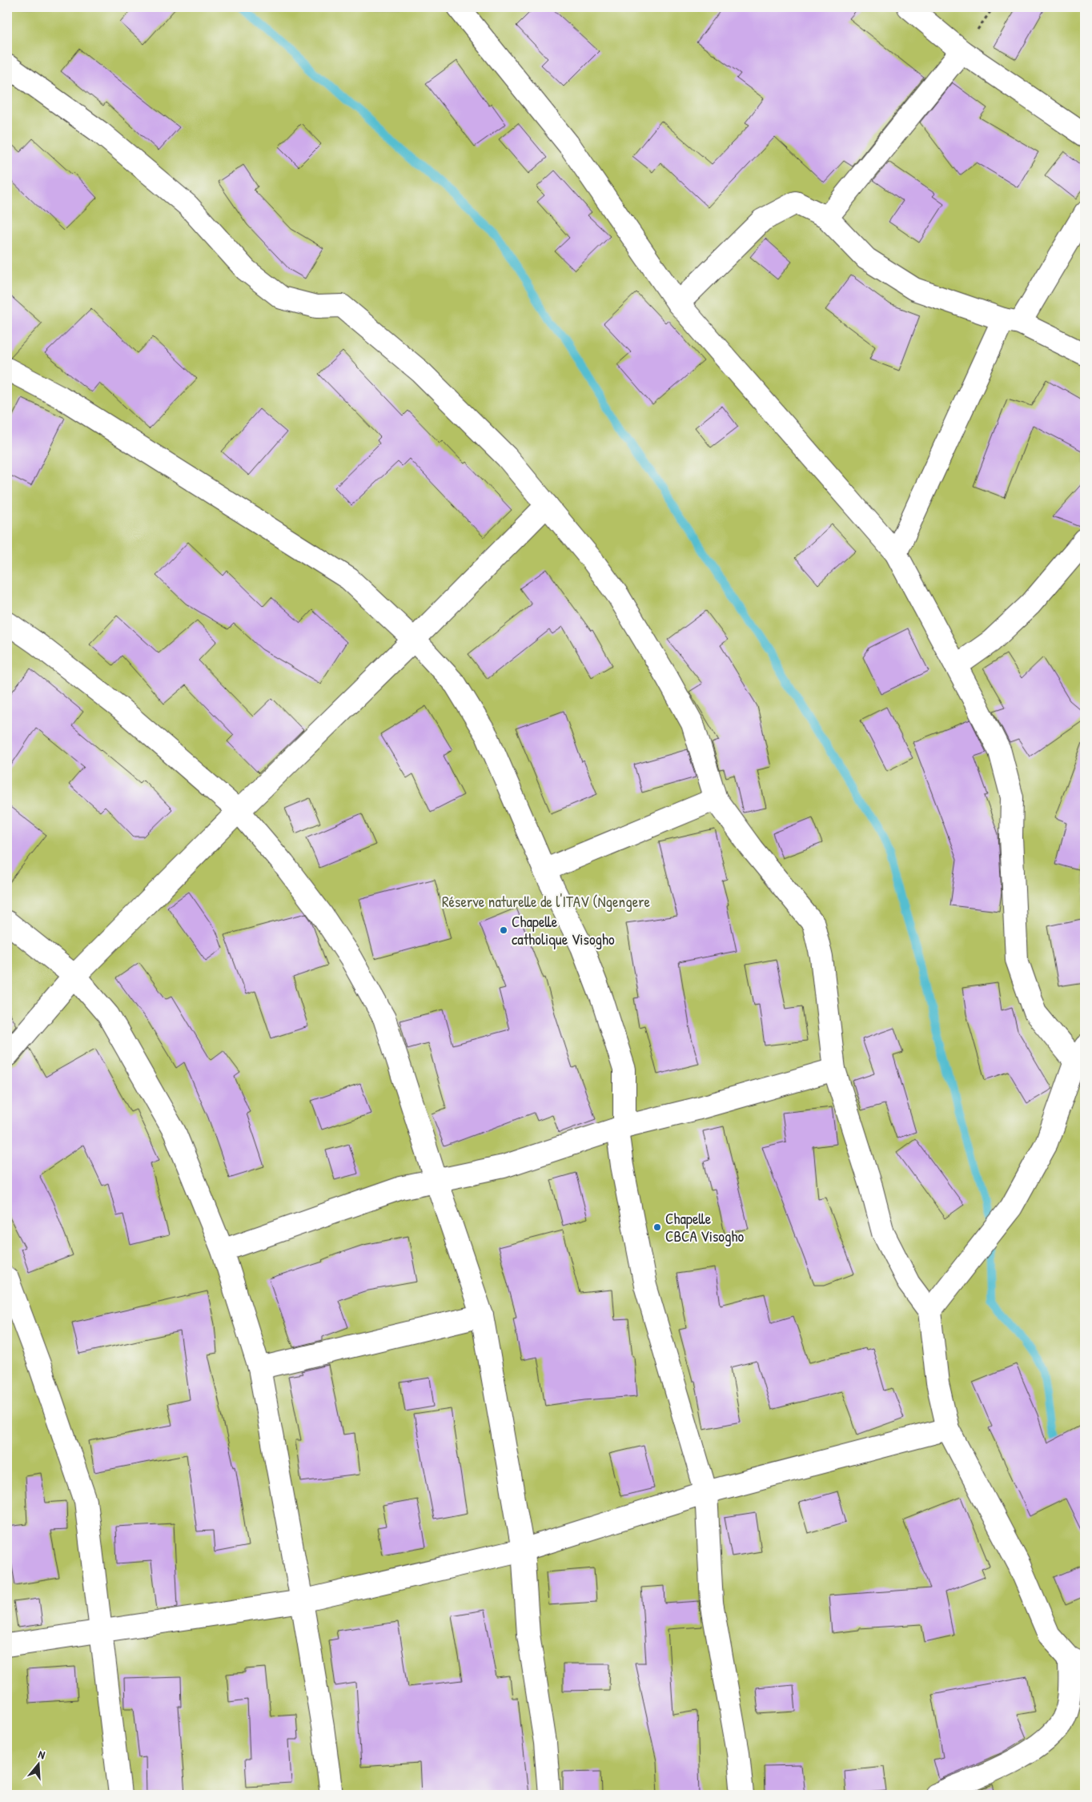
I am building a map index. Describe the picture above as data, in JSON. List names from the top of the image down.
{
  "parks": ["Réserve naturelle de l'ITAV (Ngengere"],
  "places": ["Chapelle catholique Visogho", "Chapelle CBCA Visogho"],
  "north": "top"
}
